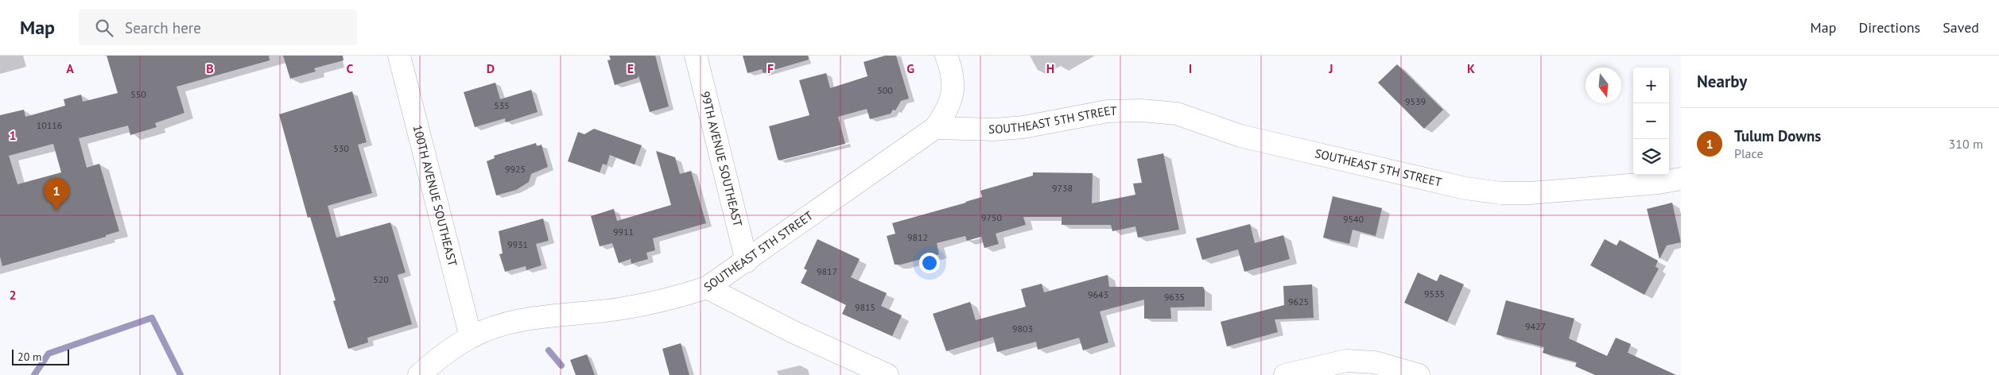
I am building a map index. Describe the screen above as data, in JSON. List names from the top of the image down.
{
  "streets": {
    "street": ["SOUTHEAST 5TH STREET", "99TH AVENUE SOUTHEAST", "100TH AVENUE SOUTHEAST"]
  },
  "crossings": [
    ["SOUTHEAST 5TH STREET", "99TH AVENUE SOUTHEAST"],
    ["SOUTHEAST 5TH STREET", "100TH AVENUE SOUTHEAST"]
  ],
  "house_numbers": [
    "500",
    "550",
    "9539",
    "535",
    "10116",
    "530",
    "9925",
    "9738",
    "9750",
    "9540",
    "9911",
    "9812",
    "9931",
    "9817",
    "520",
    "9535",
    "9643",
    "9635",
    "9625",
    "9815",
    "9427",
    "9803"
  ],
  "scale_bar": "20 m",
  "north": "bottom",
  "page": {
    "header": "Map",
    "search": "Search here",
    "nav": ["Map", "Directions", "Saved"],
    "heading": "Nearby",
    "map_buttons": ["+", "−"],
    "list": [
      {
        "mark": "1",
        "name": "Tulum Downs",
        "note": "Place",
        "value": "310 m"
      }
    ],
    "pins": "1",
    "scale": "20 m"
  },
  "grid": {
    "columns": [
      "A",
      "B",
      "C",
      "D",
      "E",
      "F",
      "G",
      "H",
      "I",
      "J",
      "K"
    ],
    "rows": ["1", "2"]
  }
}
